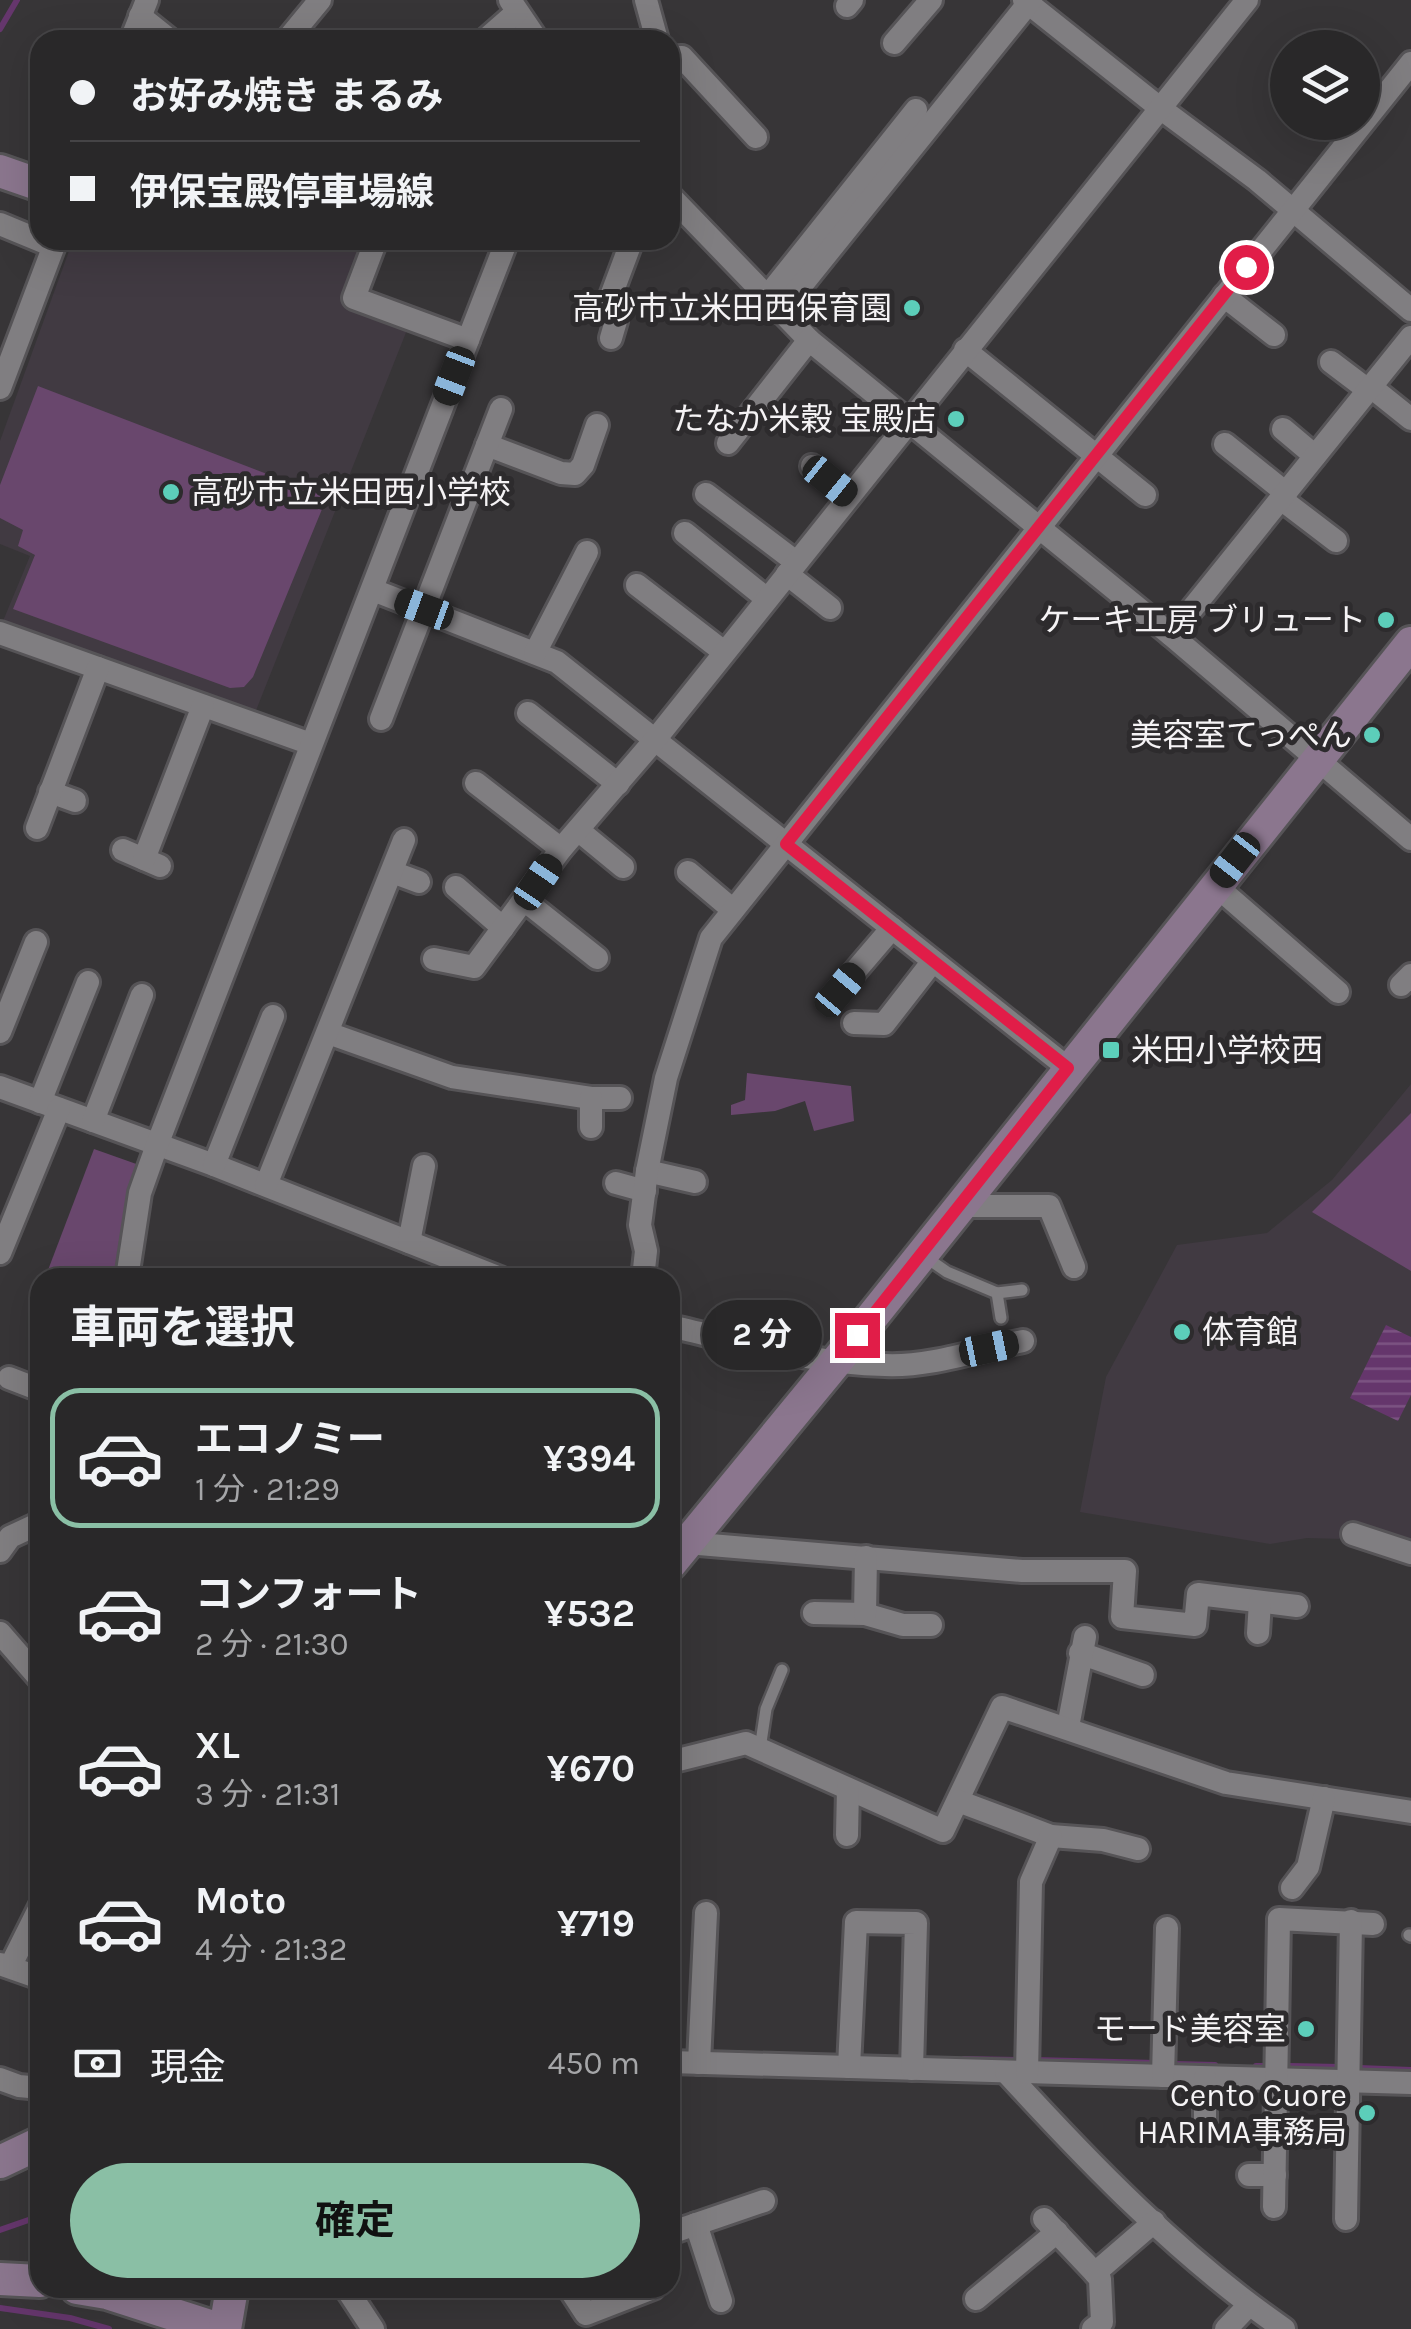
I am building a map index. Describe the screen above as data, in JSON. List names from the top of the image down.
{
  "places": {
    "other": [
      "高砂市立米田西保育園",
      "たなか米穀 宝殿店",
      "高砂市立米田西小学校",
      "ケーキ工房 ブリュート",
      "美容室てっぺん",
      "体育館",
      "モード美容室",
      "Cento Cuore HARIMA事務局"
    ],
    "transit": ["米田小学校西"]
  },
  "page": {
    "banner": ["お好み焼き まるみ", "伊保宝殿停車場線"],
    "heading": "車両を選択",
    "bubble": "2 分",
    "list": [
      {
        "name": "エコノミー",
        "note": "1 分 · 21:29",
        "value": "¥394"
      },
      {
        "name": "コンフォート",
        "note": "2 分 · 21:30",
        "value": "¥532"
      },
      {
        "name": "XL",
        "note": "3 分 · 21:31",
        "value": "¥670"
      },
      {
        "name": "Moto",
        "note": "4 分 · 21:32",
        "value": "¥719"
      }
    ],
    "pay": ["現金", "450 m"],
    "buttons": "確定"
  }
}
